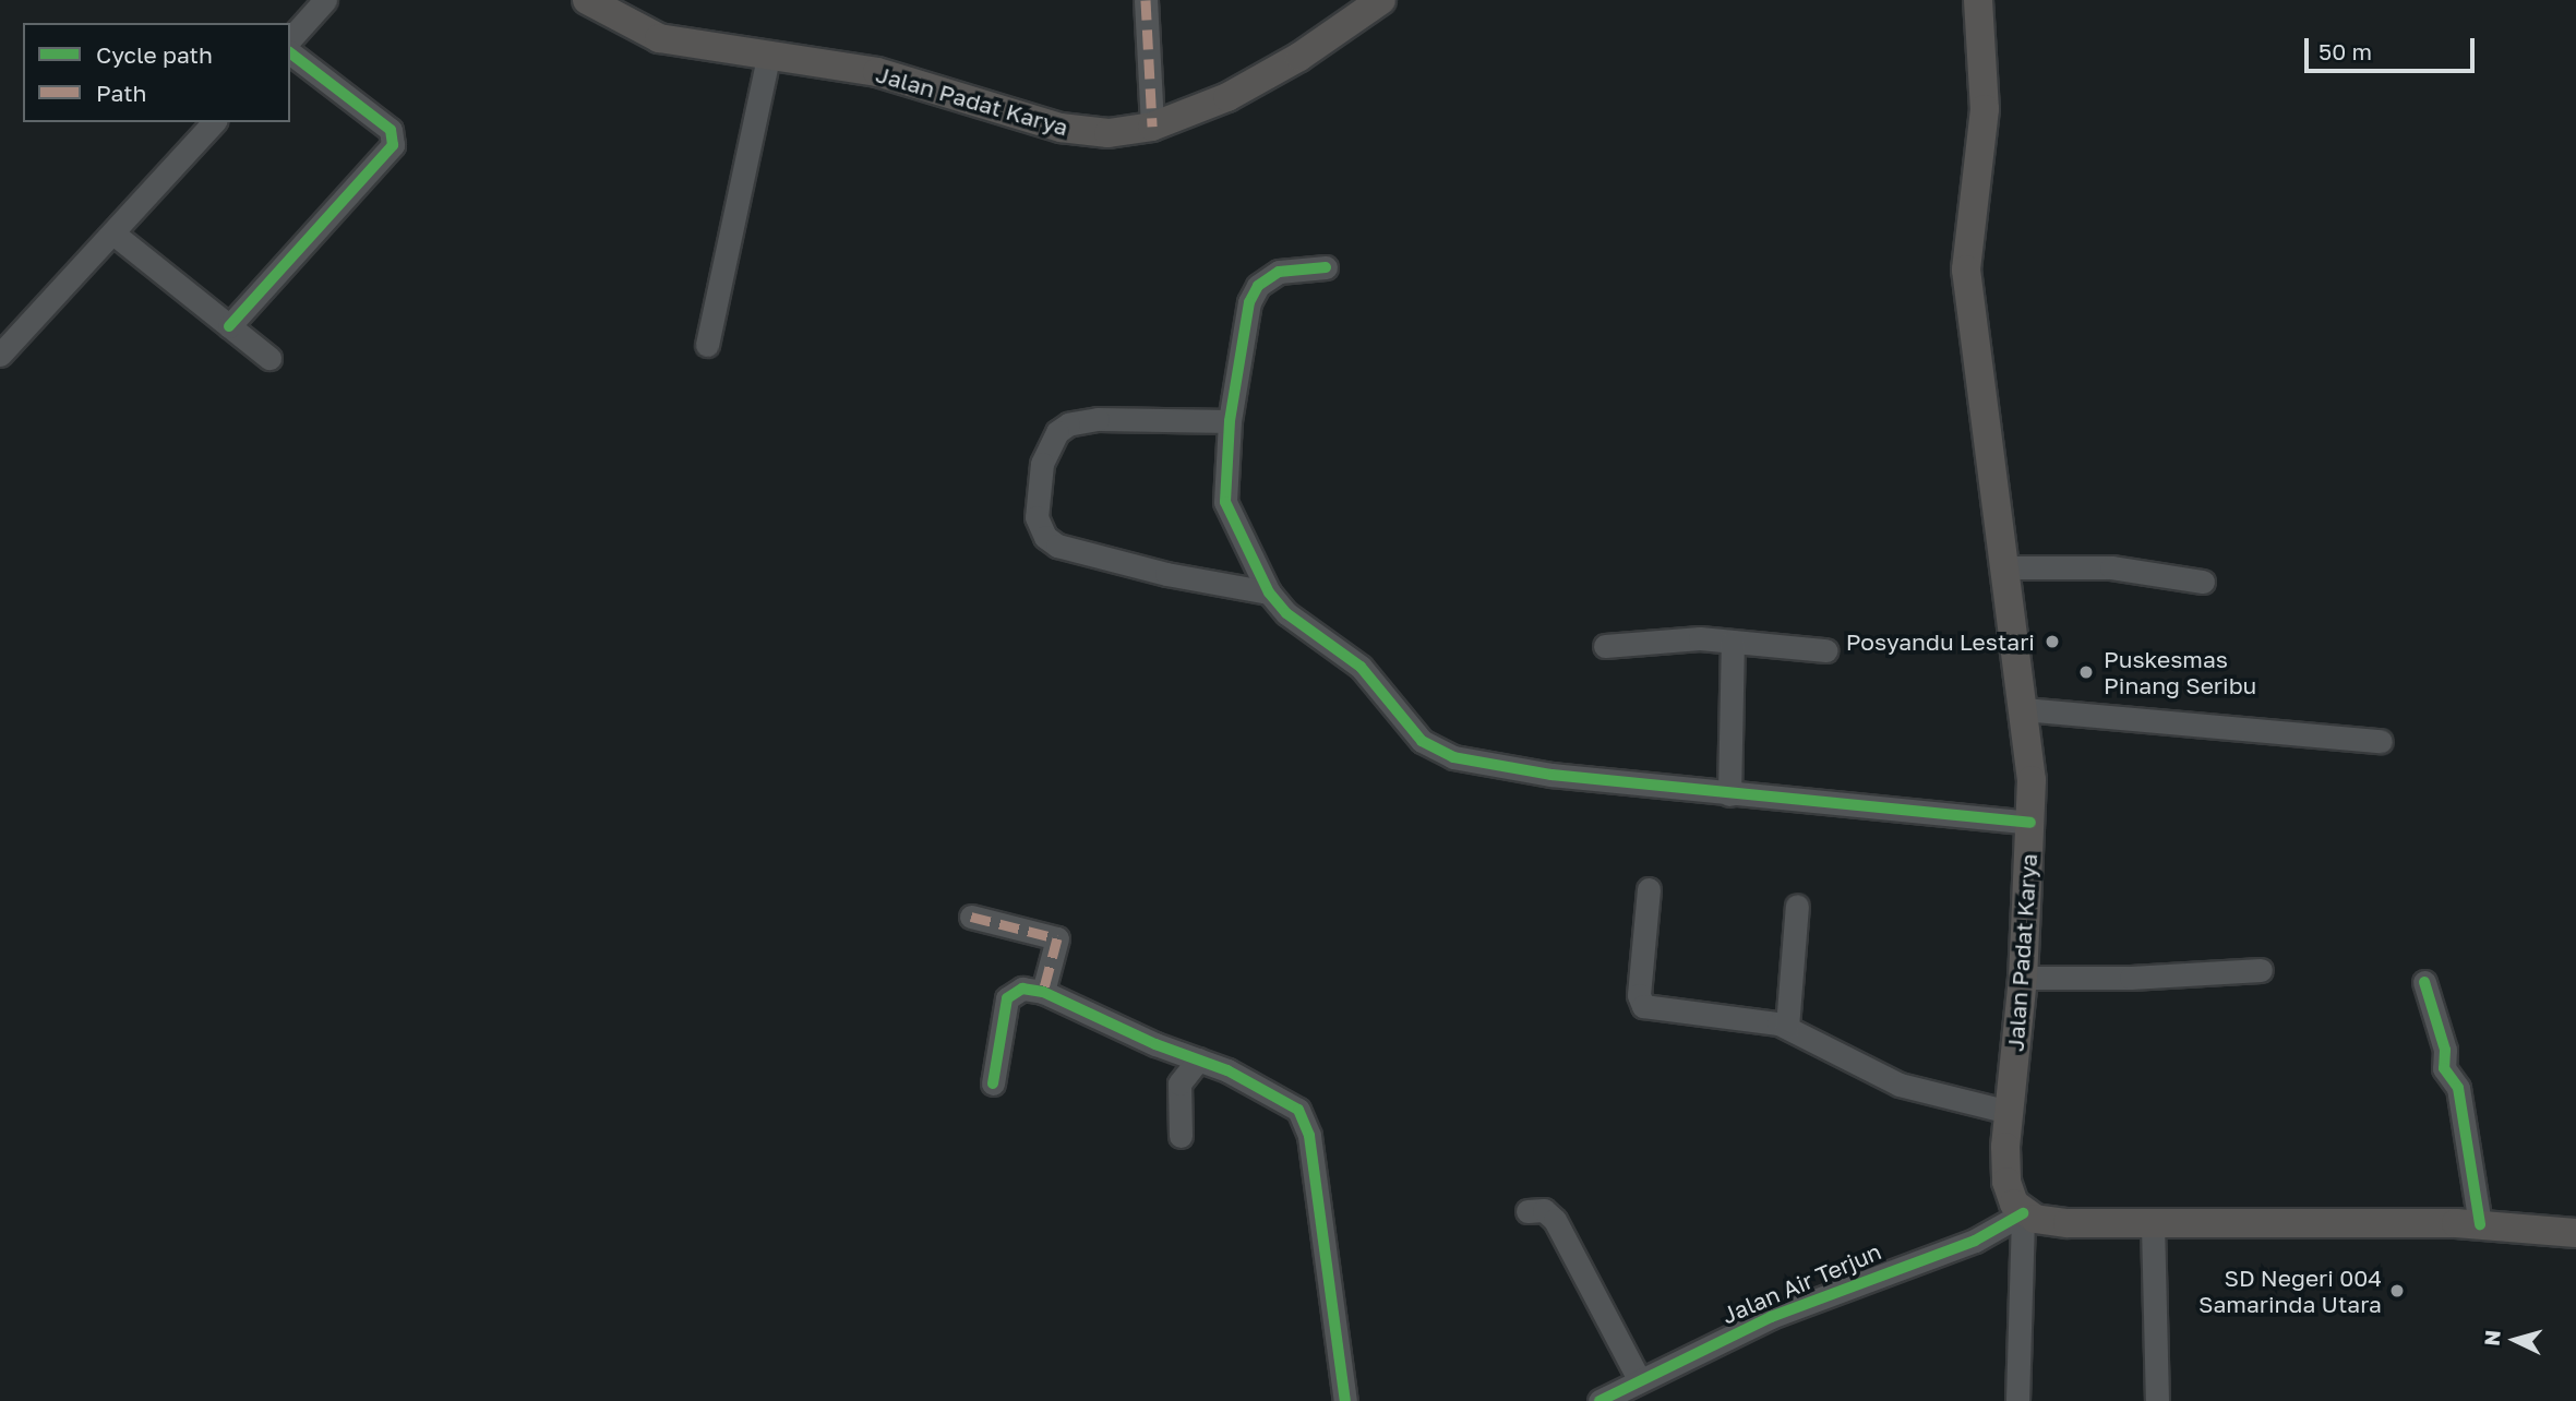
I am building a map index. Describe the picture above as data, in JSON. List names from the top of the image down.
{
  "streets": {
    "main road": ["Jalan Padat Karya"],
    "street": ["Jalan Air Terjun"]
  },
  "crossings": [
    ["Jalan Padat Karya", "Jalan Air Terjun"]
  ],
  "places": ["Posyandu Lestari", "Puskesmas Pinang Seribu", "SD Negeri 004 Samarinda Utara"],
  "legend": ["Cycle path", "Path"],
  "scale_bar": "50 m",
  "north": "left"
}
